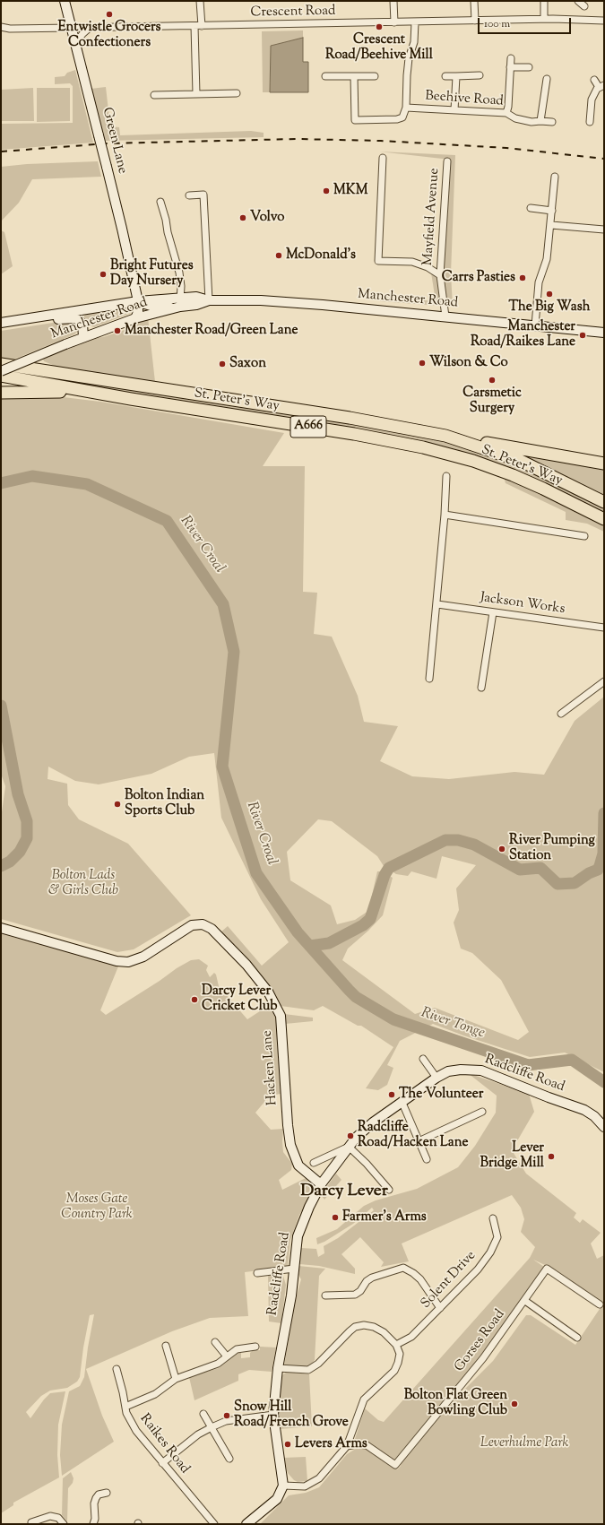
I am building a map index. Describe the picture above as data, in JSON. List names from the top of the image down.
{
  "streets": {
    "highway": ["St. Peter's Way", "A666"],
    "main road": [
      "Green Lane",
      "Manchester Road",
      "Hacken Lane",
      "Radcliffe Road"
    ],
    "street": [
      "Crescent Road",
      "Beehive Road",
      "Mayfield Avenue",
      "Jackson Works",
      "Solent Drive",
      "Gorses Road",
      "Raikes Road"
    ]
  },
  "crossings": [
    ["Crescent Road", "Green Lane"],
    ["Green Lane", "Manchester Road"],
    ["Mayfield Avenue", "Manchester Road"],
    ["Hacken Lane", "Radcliffe Road"]
  ],
  "districts": ["Darcy Lever"],
  "water": ["River Croal", "River Tonge"],
  "parks": ["Bolton Lads & Girls Club", "Moses Gate Country Park", "Leverhulme Park"],
  "places": [
    "Entwistle Grocers Confectioners",
    "Crescent Road/Beehive Mill",
    "MKM",
    "Volvo",
    "McDonald's",
    "Bright Futures Day Nursery",
    "Carrs Pasties",
    "The Big Wash",
    "Manchester Road/Green Lane",
    "Manchester Road/Raikes Lane",
    "Wilson & Co",
    "Saxon",
    "Carsmetic Surgery",
    "Bolton Indian Sports Club",
    "River Pumping Station",
    "Darcy Lever Cricket Club",
    "The Volunteer",
    "Radcliffe Road/Hacken Lane",
    "Lever Bridge Mill",
    "Farmer's Arms",
    "Bolton Flat Green Bowling Club",
    "Snow Hill Road/French Grove",
    "Levers Arms"
  ],
  "scale_bar": "100 m"
}
